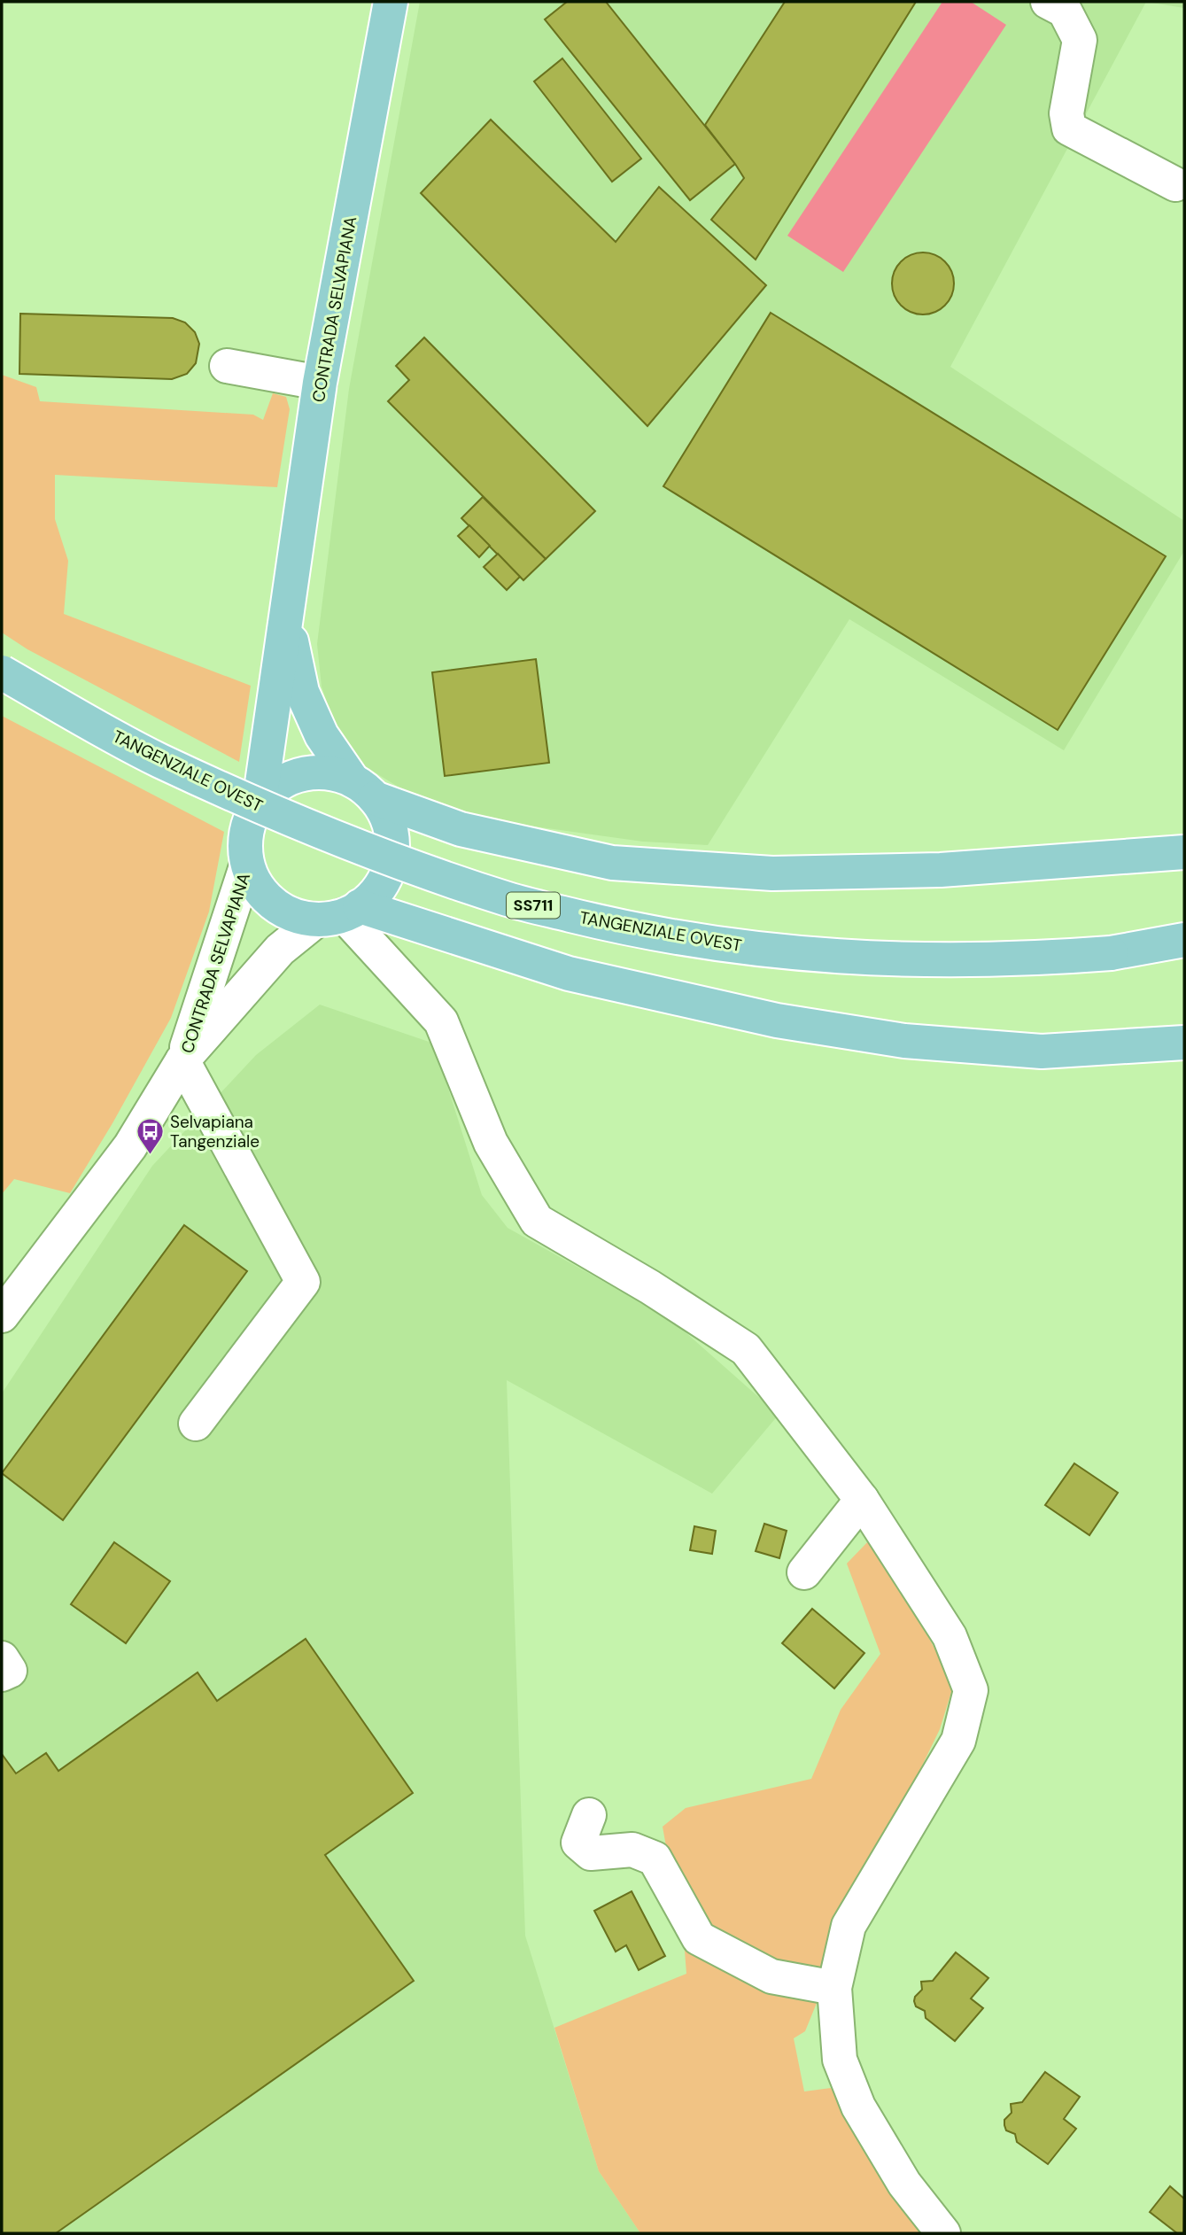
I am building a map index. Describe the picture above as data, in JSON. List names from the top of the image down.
{
  "streets": {
    "main road": ["CONTRADA SELVAPIANA", "TANGENZIALE OVEST", "SS711"]
  },
  "places": {
    "bus stop": ["Selvapiana Tangenziale"]
  }
}
